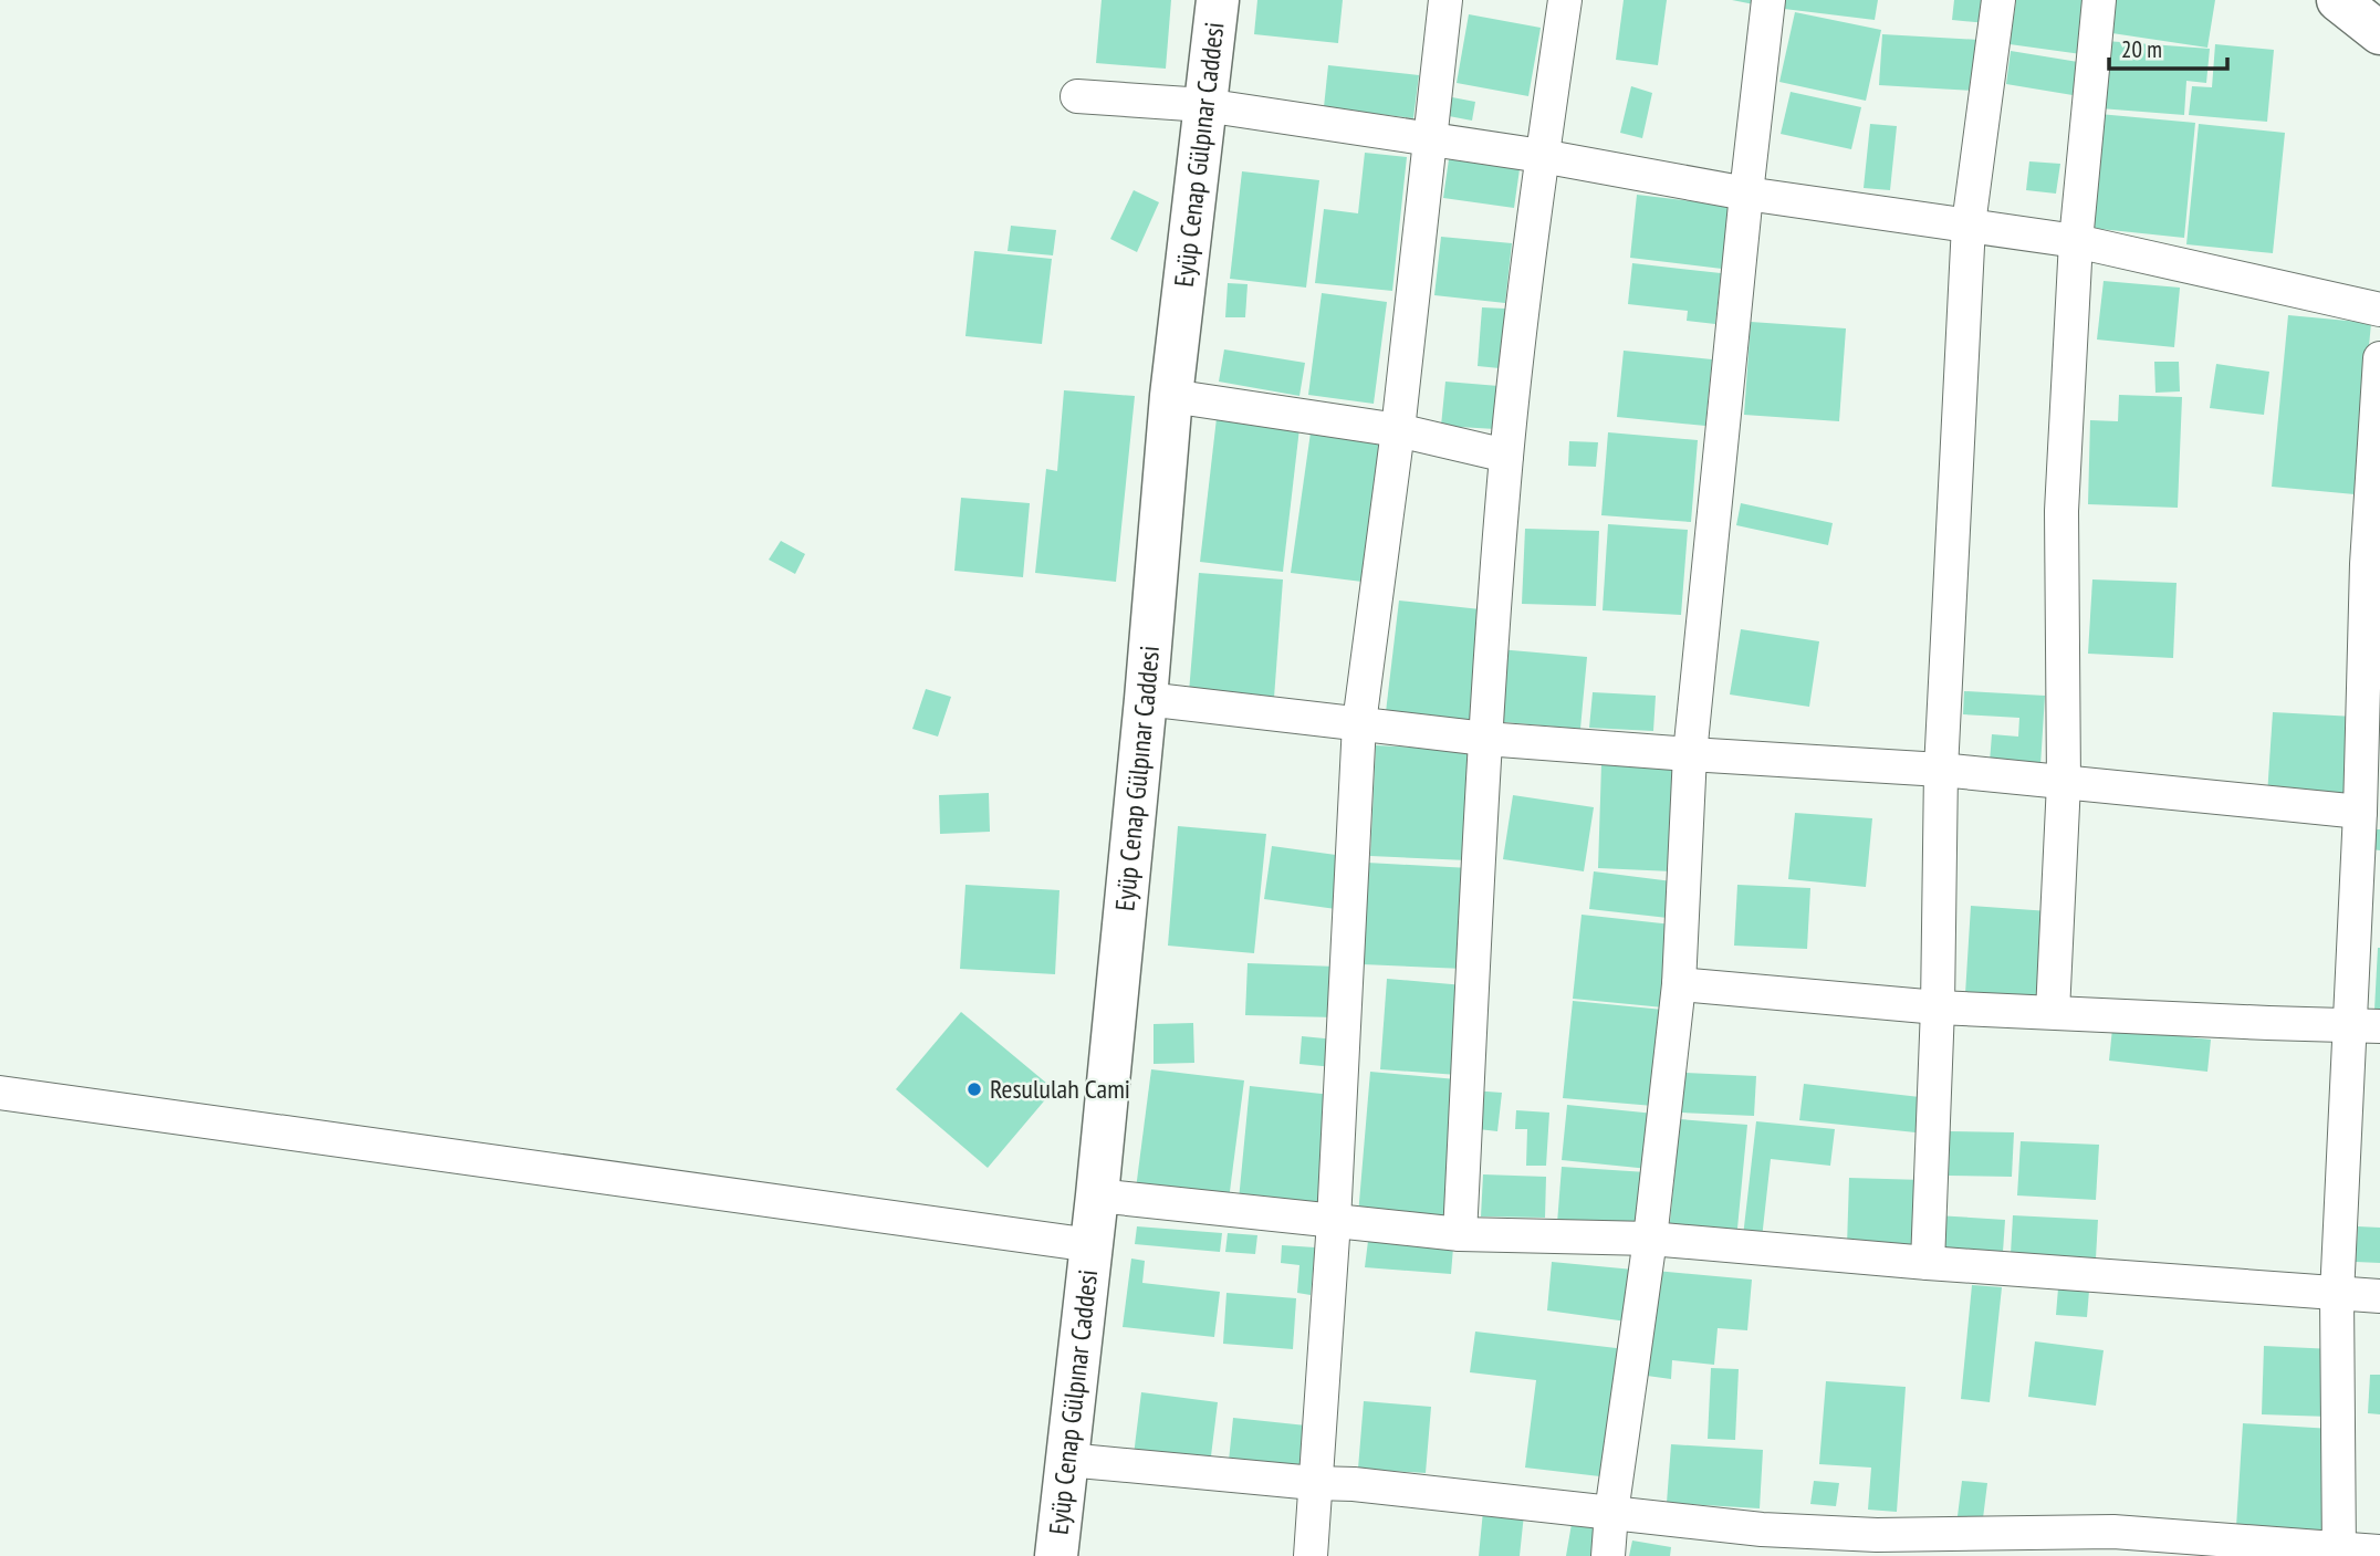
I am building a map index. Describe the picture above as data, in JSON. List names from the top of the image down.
{
  "streets": {
    "street": ["Eyüp Cenap Gülpınar Caddesi"]
  },
  "places": ["Resululah Cami"],
  "scale_bar": "20 m"
}
